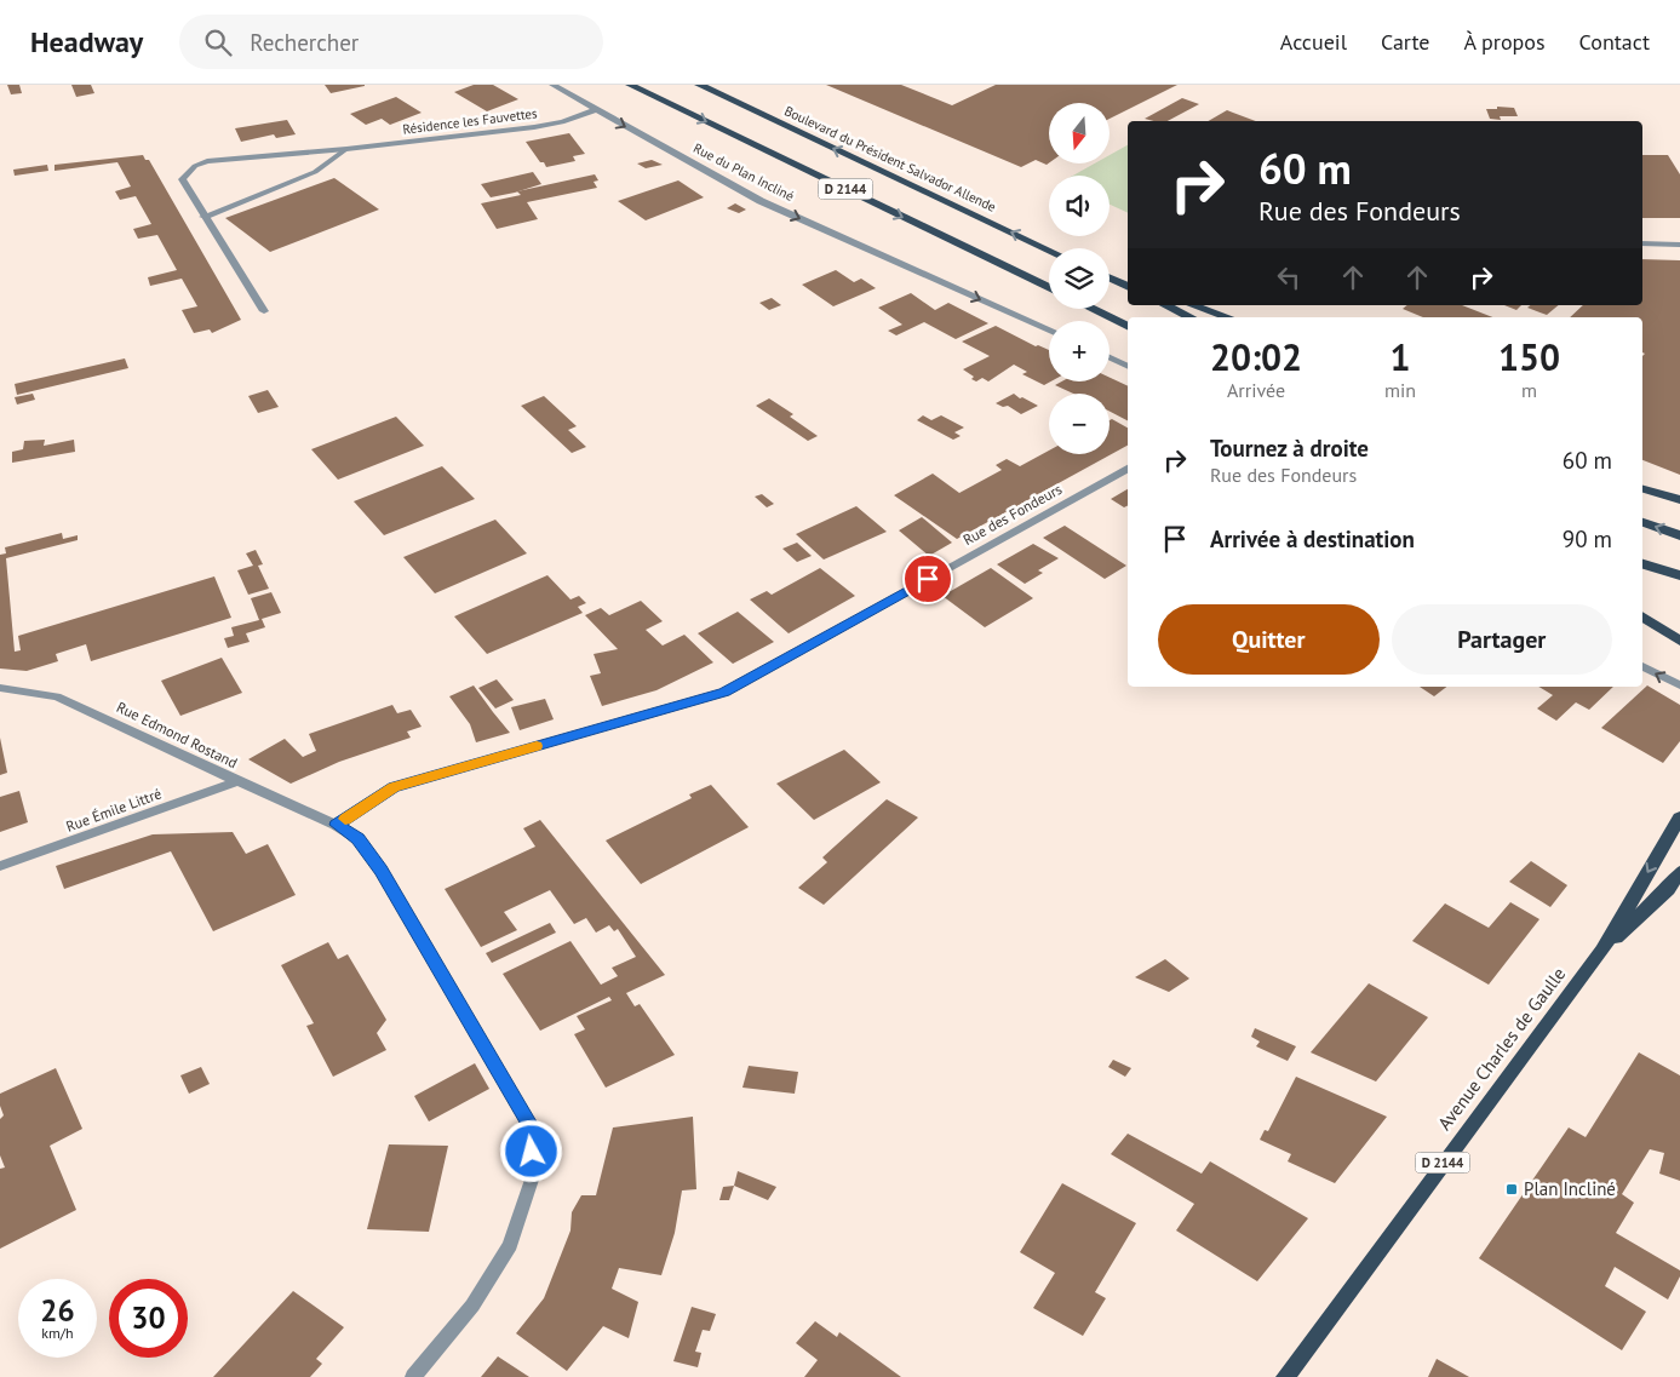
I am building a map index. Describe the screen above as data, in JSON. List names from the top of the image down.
{
  "streets": {
    "main road": ["Boulevard du Président Salvador Allende", "D 2144", "Avenue Charles de Gaulle"],
    "street": [
      "Résidence les Fauvettes",
      "Rue du Plan Incliné",
      "Rue des Fondeurs",
      "Rue Edmond Rostand",
      "Rue Émile Littré"
    ]
  },
  "crossings": [
    ["Résidence les Fauvettes", "Rue du Plan Incliné"],
    ["Rue des Fondeurs", "Rue Edmond Rostand"],
    ["Rue Edmond Rostand", "Rue Émile Littré"]
  ],
  "one_way": ["Rue du Plan Incliné"],
  "places": {
    "transit": ["Plan Incliné"]
  },
  "north": "bottom",
  "page": {
    "header": "Headway",
    "search": "Rechercher",
    "nav": [
      "Accueil",
      "Carte",
      "À propos",
      "Contact"
    ],
    "map_buttons": ["+", "−"],
    "turn": ["60 m", "Rue des Fondeurs"],
    "eta": [
      "20:02",
      "Arrivée",
      "1",
      "min",
      "150",
      "m"
    ],
    "list": [
      {
        "name": "Tournez à droite",
        "note": "Rue des Fondeurs",
        "value": "60 m"
      },
      {
        "name": "Arrivée à destination",
        "value": "90 m"
      }
    ],
    "buttons": ["Quitter", "Partager"],
    "speed": "26 km/h",
    "limit": "30"
  }
}
